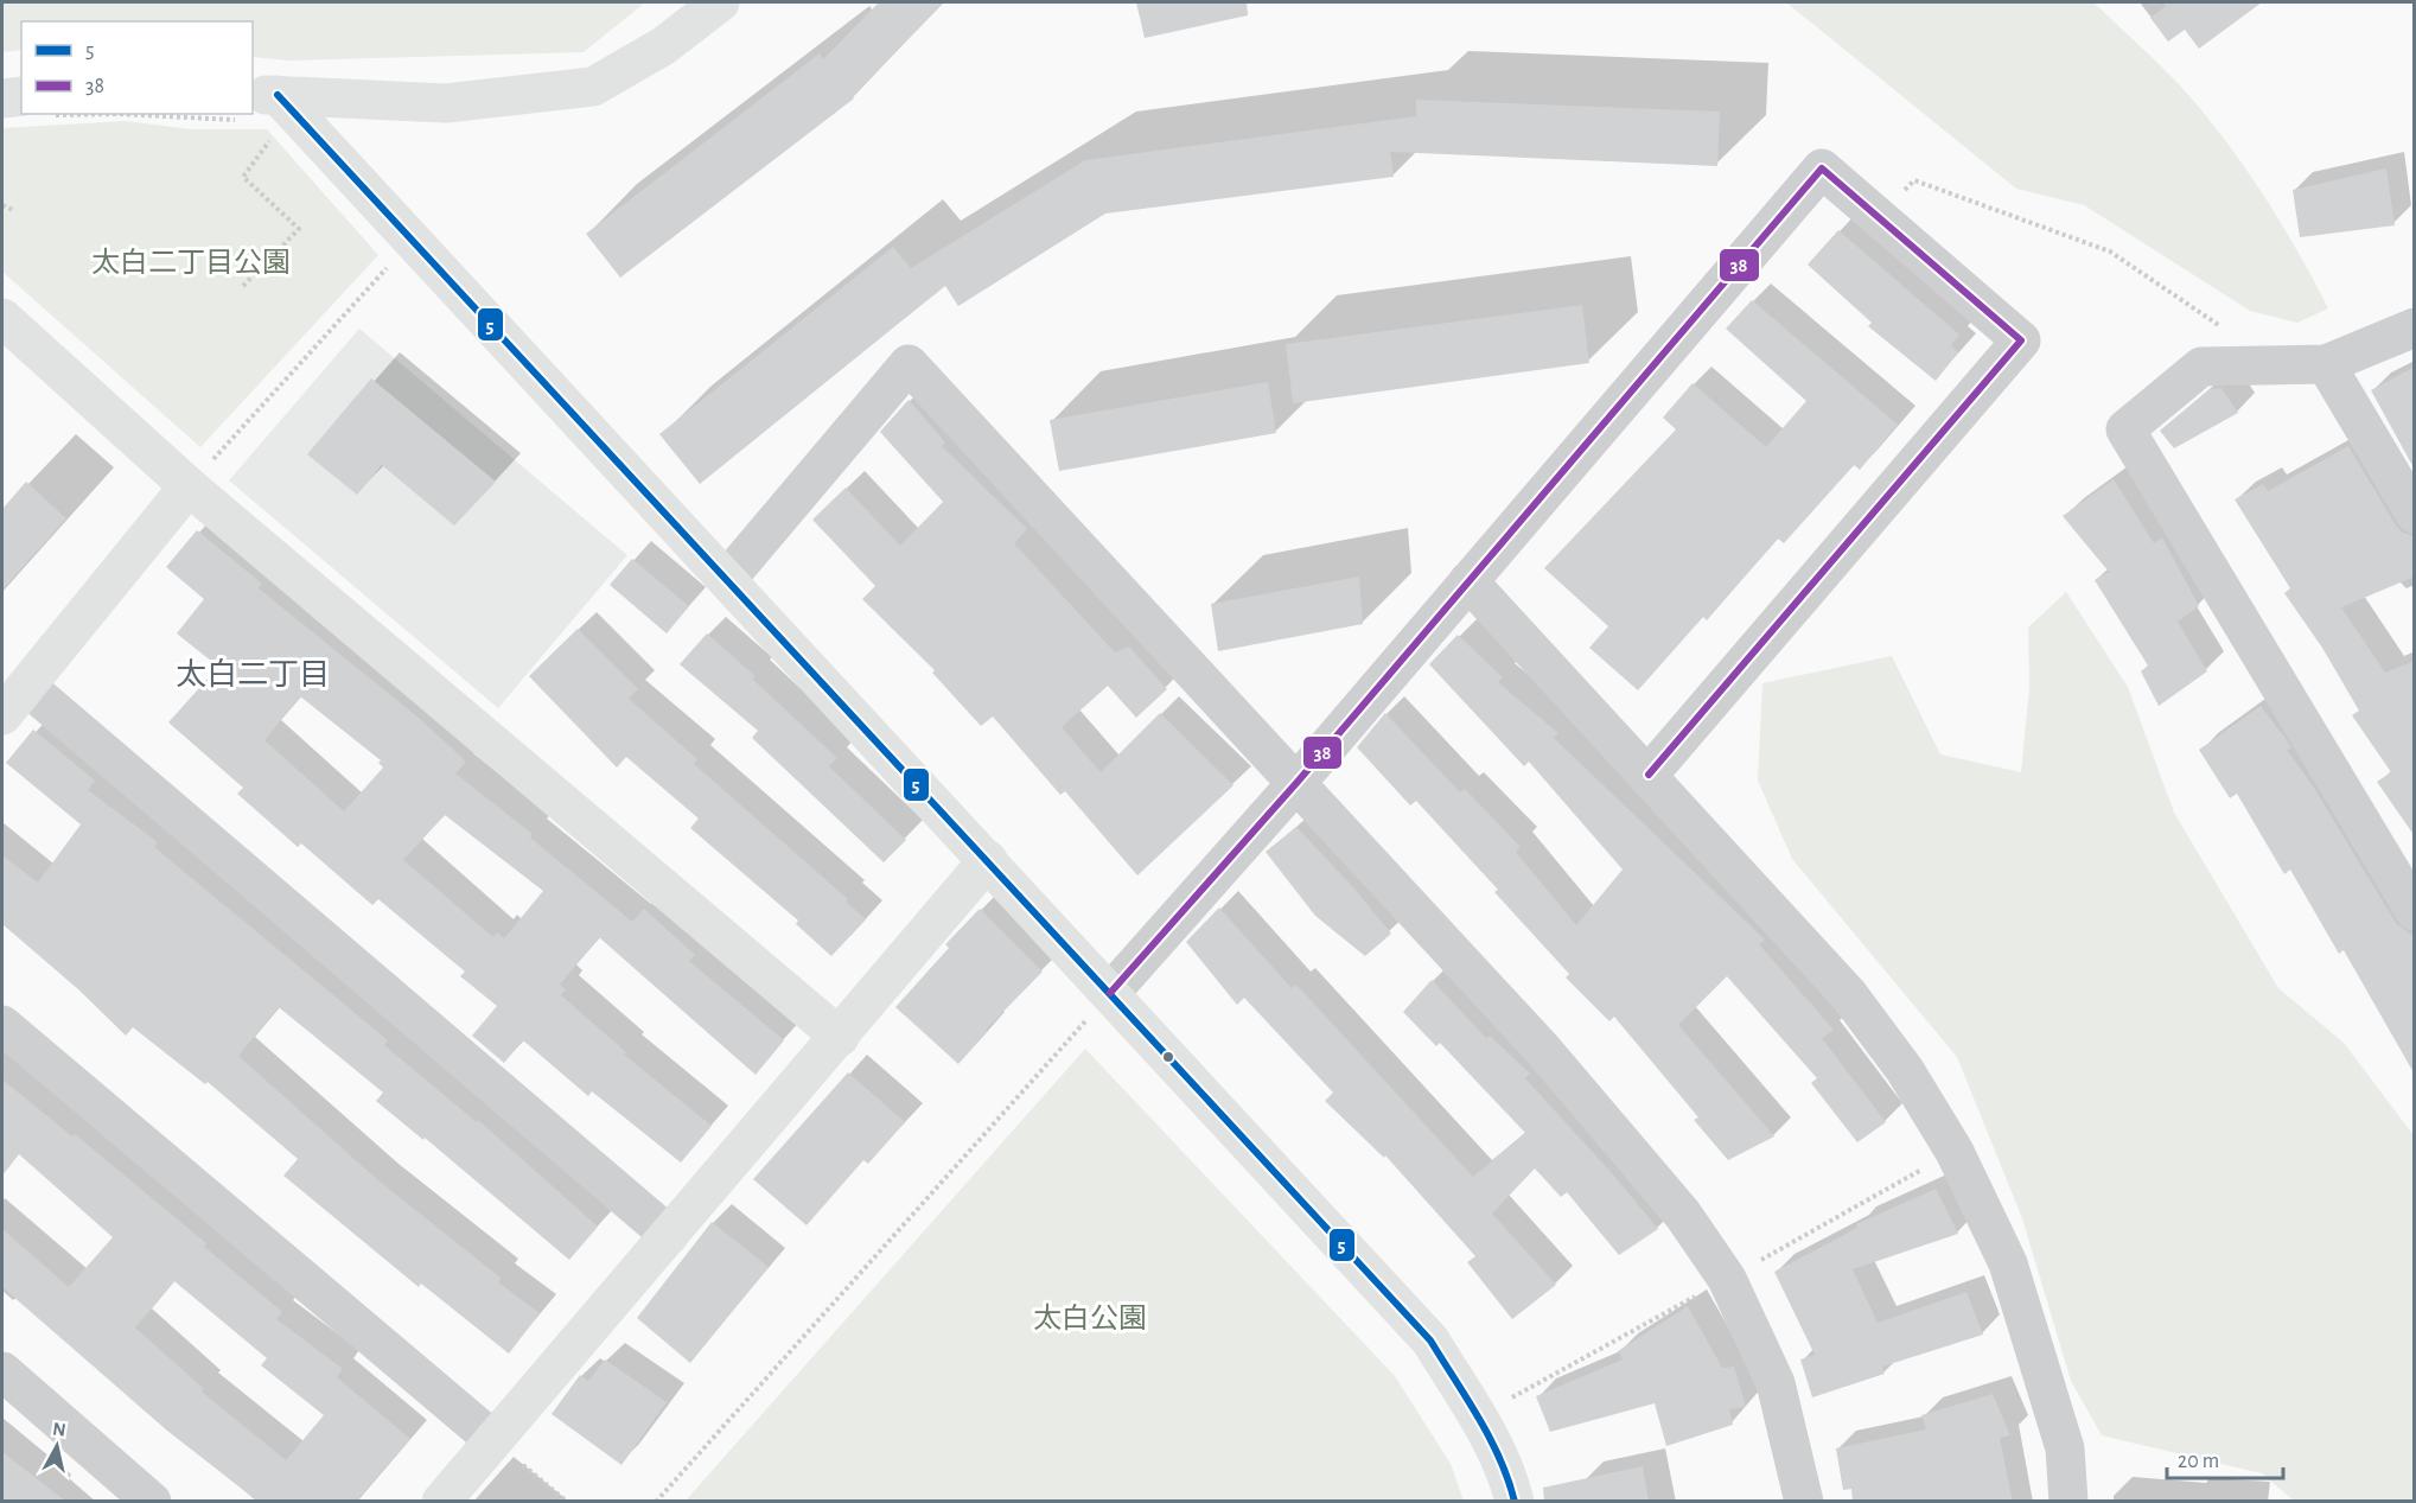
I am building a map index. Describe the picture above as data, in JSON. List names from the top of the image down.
{
  "districts": ["太白二丁目"],
  "parks": ["太白二丁目公園", "太白公園"],
  "lines": ["transit line 5", "transit line 38"],
  "legend": ["5", "38"],
  "scale_bar": "20 m",
  "north": "top"
}
